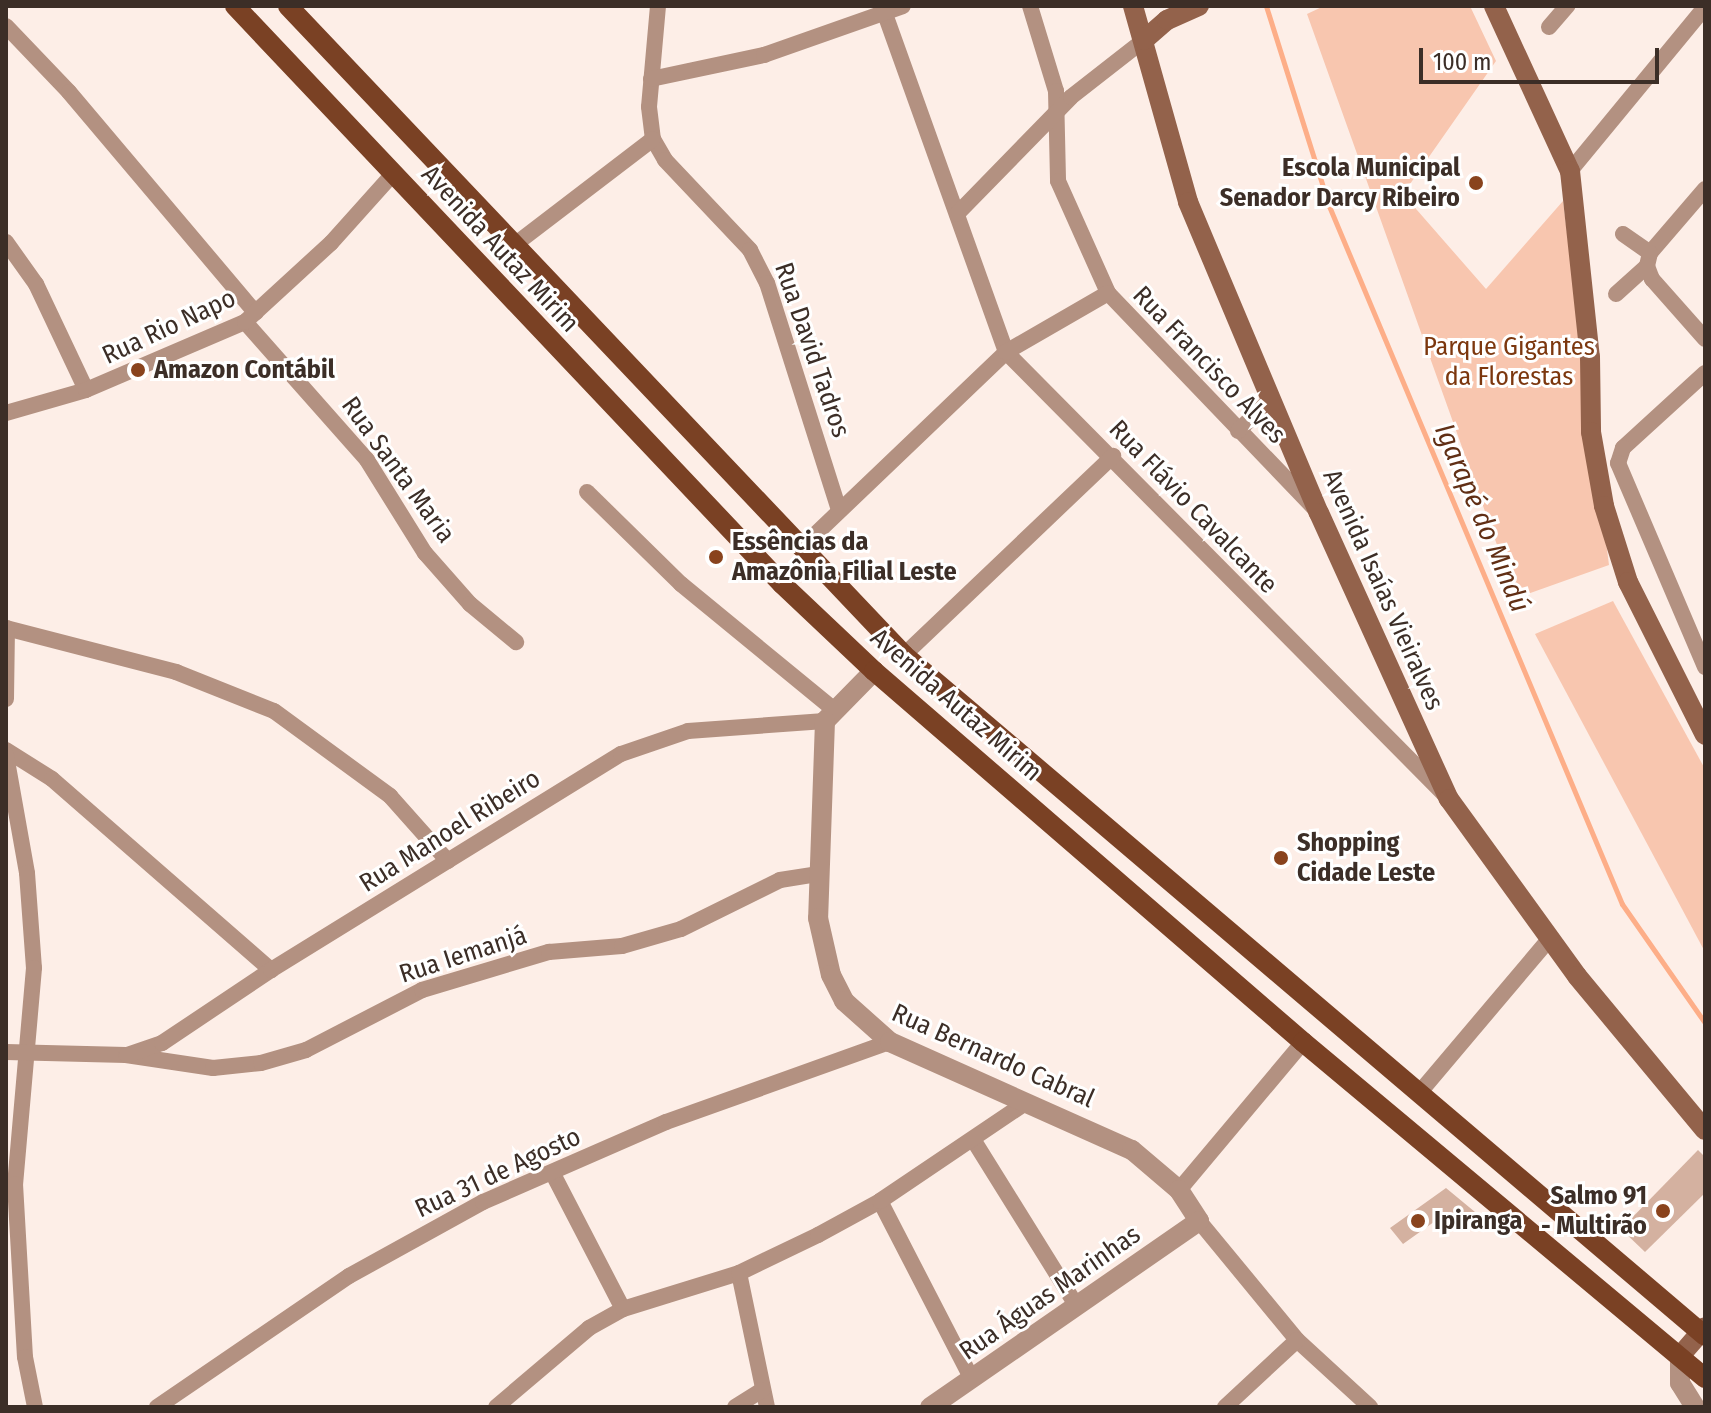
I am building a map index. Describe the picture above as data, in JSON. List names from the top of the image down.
{
  "streets": {
    "main road": ["Avenida Autaz Mirim", "Avenida Isaías Vieiralves"],
    "street": [
      "Rua Rio Napo",
      "Rua David Tadros",
      "Rua Francisco Alves",
      "Rua Santa Maria",
      "Rua Flávio Cavalcante",
      "Rua Manoel Ribeiro",
      "Rua Iemanjá",
      "Rua Bernardo Cabral",
      "Rua 31 de Agosto",
      "Rua Águas Marinhas"
    ]
  },
  "crossings": [
    ["Avenida Autaz Mirim", "Rua Rio Napo"],
    ["Rua Rio Napo", "Rua Santa Maria"],
    ["Rua Francisco Alves", "Avenida Isaías Vieiralves"],
    ["Rua Flávio Cavalcante", "Avenida Isaías Vieiralves"],
    ["Rua Manoel Ribeiro", "Rua Iemanjá"],
    ["Rua Manoel Ribeiro", "Rua Bernardo Cabral"],
    ["Rua Iemanjá", "Rua Bernardo Cabral"],
    ["Rua Bernardo Cabral", "Rua 31 de Agosto"],
    ["Rua Bernardo Cabral", "Rua Águas Marinhas"]
  ],
  "water": ["Igarapé do Mindú"],
  "parks": ["Parque Gigantes da Florestas"],
  "places": [
    "Escola Municipal Senador Darcy Ribeiro",
    "Amazon Contábil",
    "Essências da Amazônia Filial Leste",
    "Shopping Cidade Leste",
    "Salmo 91 - Multirão",
    "Ipiranga"
  ],
  "scale_bar": "100 m"
}
